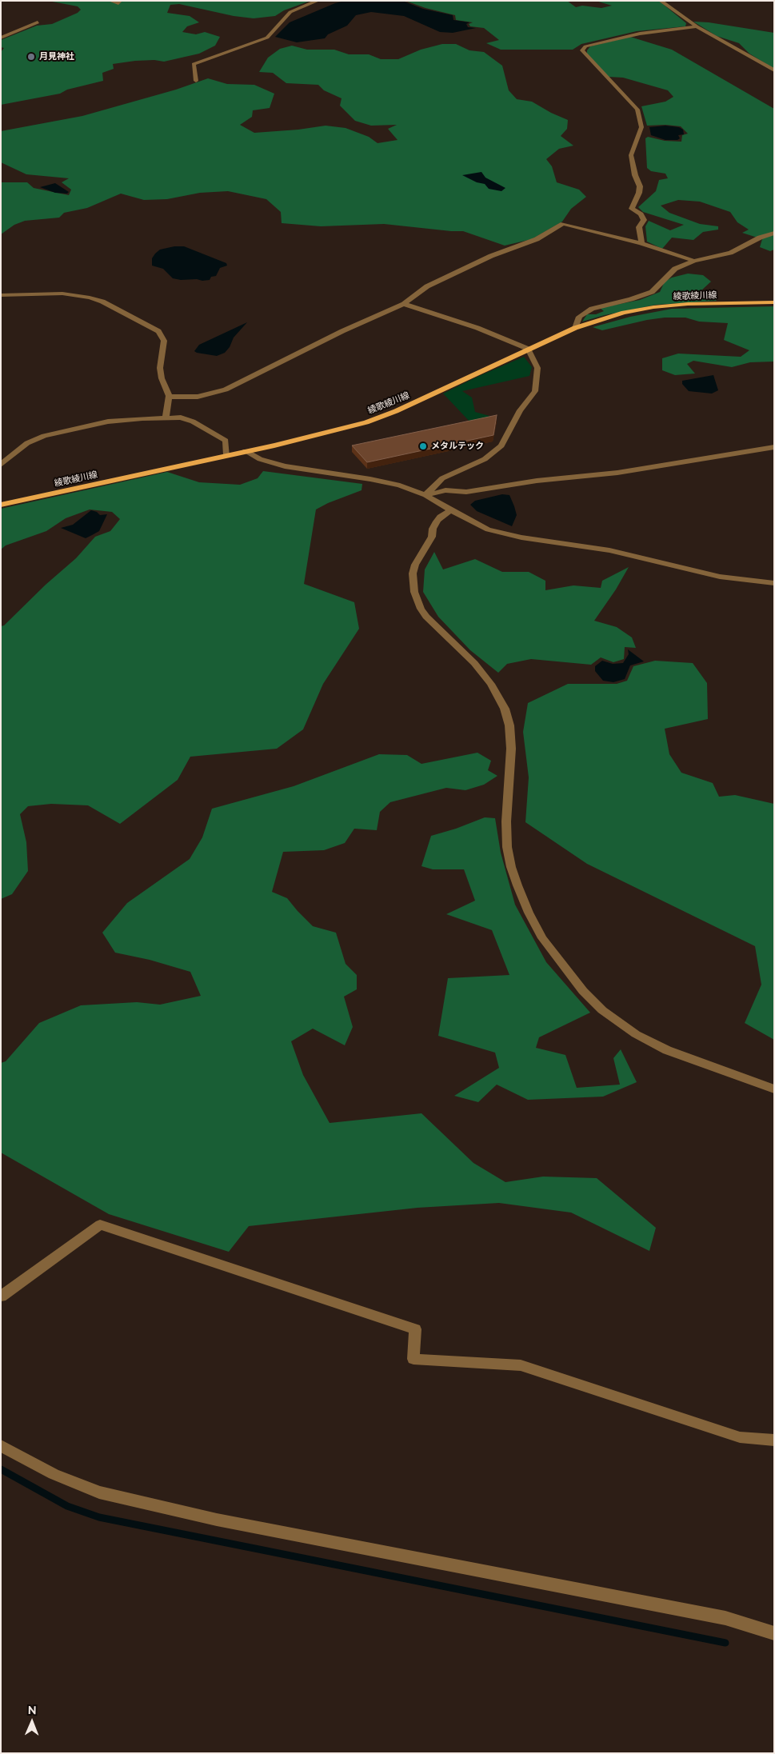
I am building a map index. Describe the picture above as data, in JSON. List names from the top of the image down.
{
  "streets": {
    "main road": ["綾歌綾川線"]
  },
  "places": ["月見神社", "メタルテック"],
  "north": "top"
}
